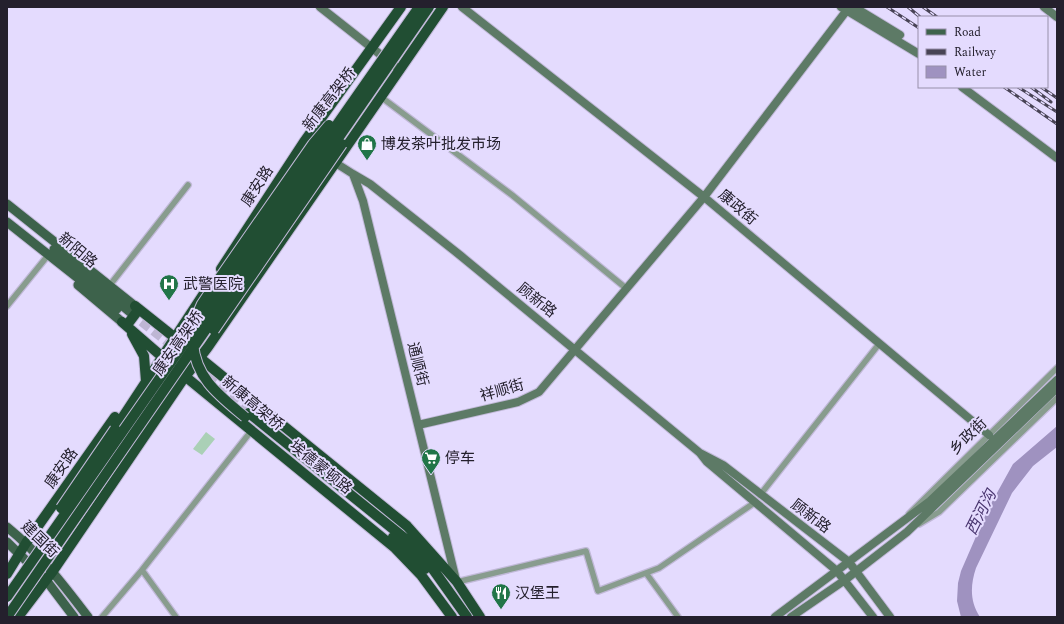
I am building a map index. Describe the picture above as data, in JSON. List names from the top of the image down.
{
  "streets": {
    "highway": [
      "新康高架桥",
      "康安路",
      "康安高架桥",
      "埃德蒙顿路"
    ],
    "main road": ["新阳路", "建国街"],
    "street": [
      "康政街",
      "顾新路",
      "通顺街",
      "祥顺街",
      "乡政街"
    ]
  },
  "crossings": [
    ["新康高架桥", "康安高架桥"],
    ["康安路", "康安高架桥"],
    ["康安路", "埃德蒙顿路"],
    ["康安路", "建国街"],
    ["康政街", "祥顺街"],
    ["康政街", "乡政街"],
    ["新阳路", "埃德蒙顿路"],
    ["顾新路", "通顺街"],
    ["顾新路", "祥顺街"],
    ["顾新路", "乡政街"],
    ["通顺街", "祥顺街"],
    ["通顺街", "埃德蒙顿路"]
  ],
  "water": ["西河沟"],
  "places": {
    "shop": ["博发茶叶批发市场"],
    "hospital": ["武警医院"],
    "supermarket": ["停车"],
    "restaurant": ["汉堡王"]
  },
  "legend": ["Road", "Railway", "Water"]
}
